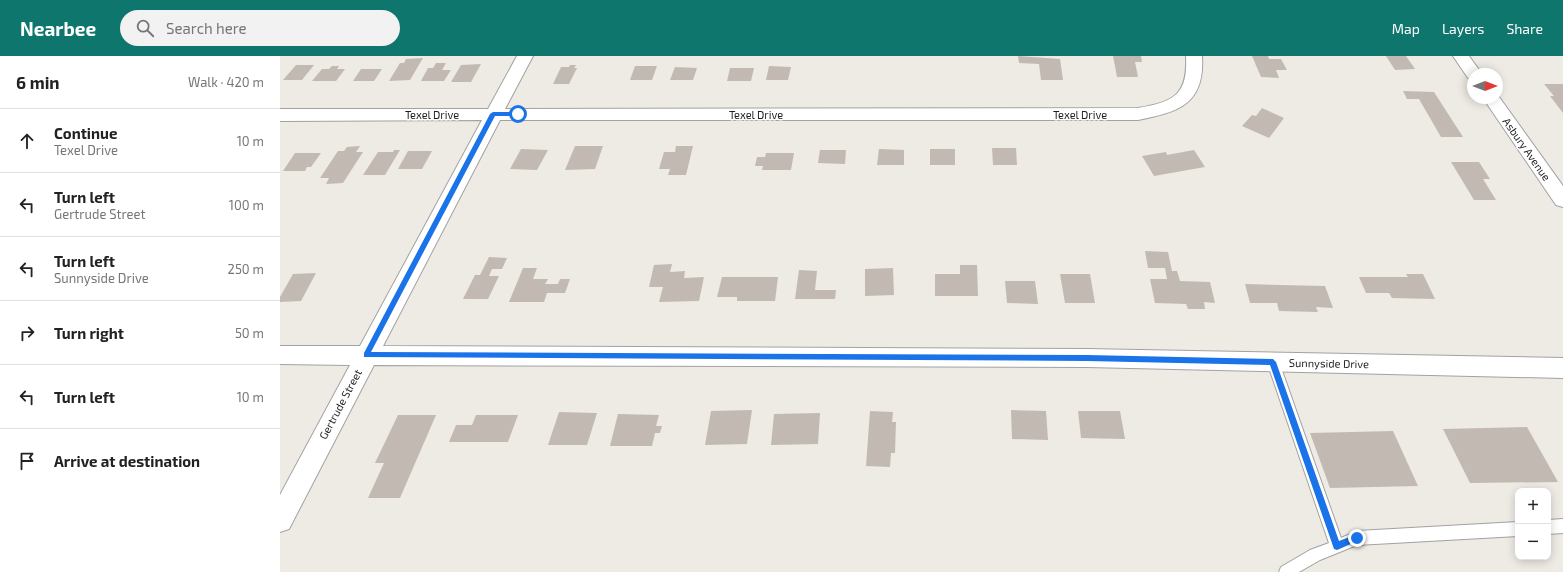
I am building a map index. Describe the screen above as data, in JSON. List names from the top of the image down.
{
  "streets": {
    "street": [
      "Texel Drive",
      "Asbury Avenue",
      "Sunnyside Drive",
      "Gertrude Street"
    ]
  },
  "crossings": [
    ["Texel Drive", "Gertrude Street"],
    ["Sunnyside Drive", "Gertrude Street"]
  ],
  "north": "right",
  "page": {
    "header": "Nearbee",
    "search": "Search here",
    "nav": ["Map", "Layers", "Share"],
    "heading": ["6 min", "Walk · 420 m"],
    "list": [
      ["Continue", "Texel Drive", "10 m"],
      ["Turn left", "Gertrude Street", "100 m"],
      ["Turn left", "Sunnyside Drive", "250 m"],
      ["Turn right", "50 m"],
      ["Turn left", "10 m"],
      "Arrive at destination"
    ],
    "map_buttons": ["+", "−"]
  }
}
